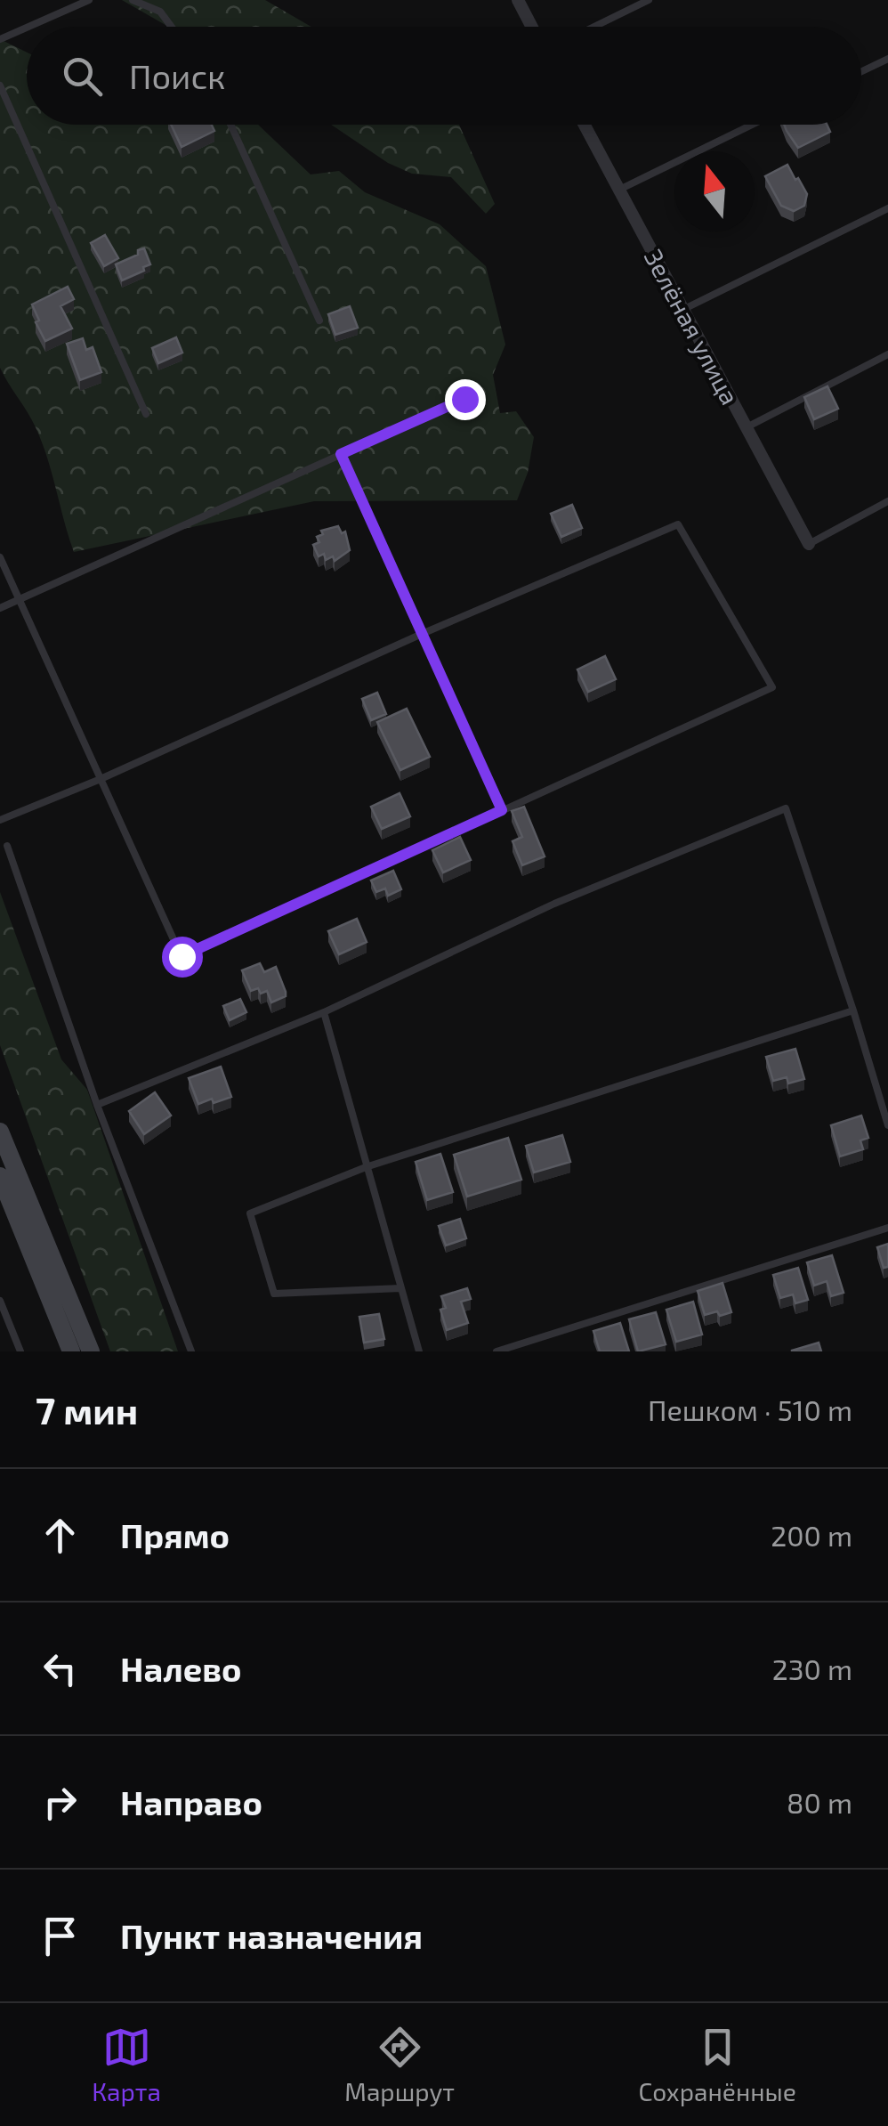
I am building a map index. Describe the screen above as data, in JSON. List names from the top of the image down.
{
  "streets": {
    "street": ["Зелёная улица"]
  },
  "north": "top",
  "page": {
    "search": "Поиск",
    "heading": ["7 мин", "Пешком · 510 m"],
    "list": [
      ["Прямо", "200 m"],
      ["Налево", "230 m"],
      ["Направо", "80 m"],
      "Пункт назначения"
    ],
    "nav": ["Карта", "Маршрут", "Сохранённые"]
  }
}
